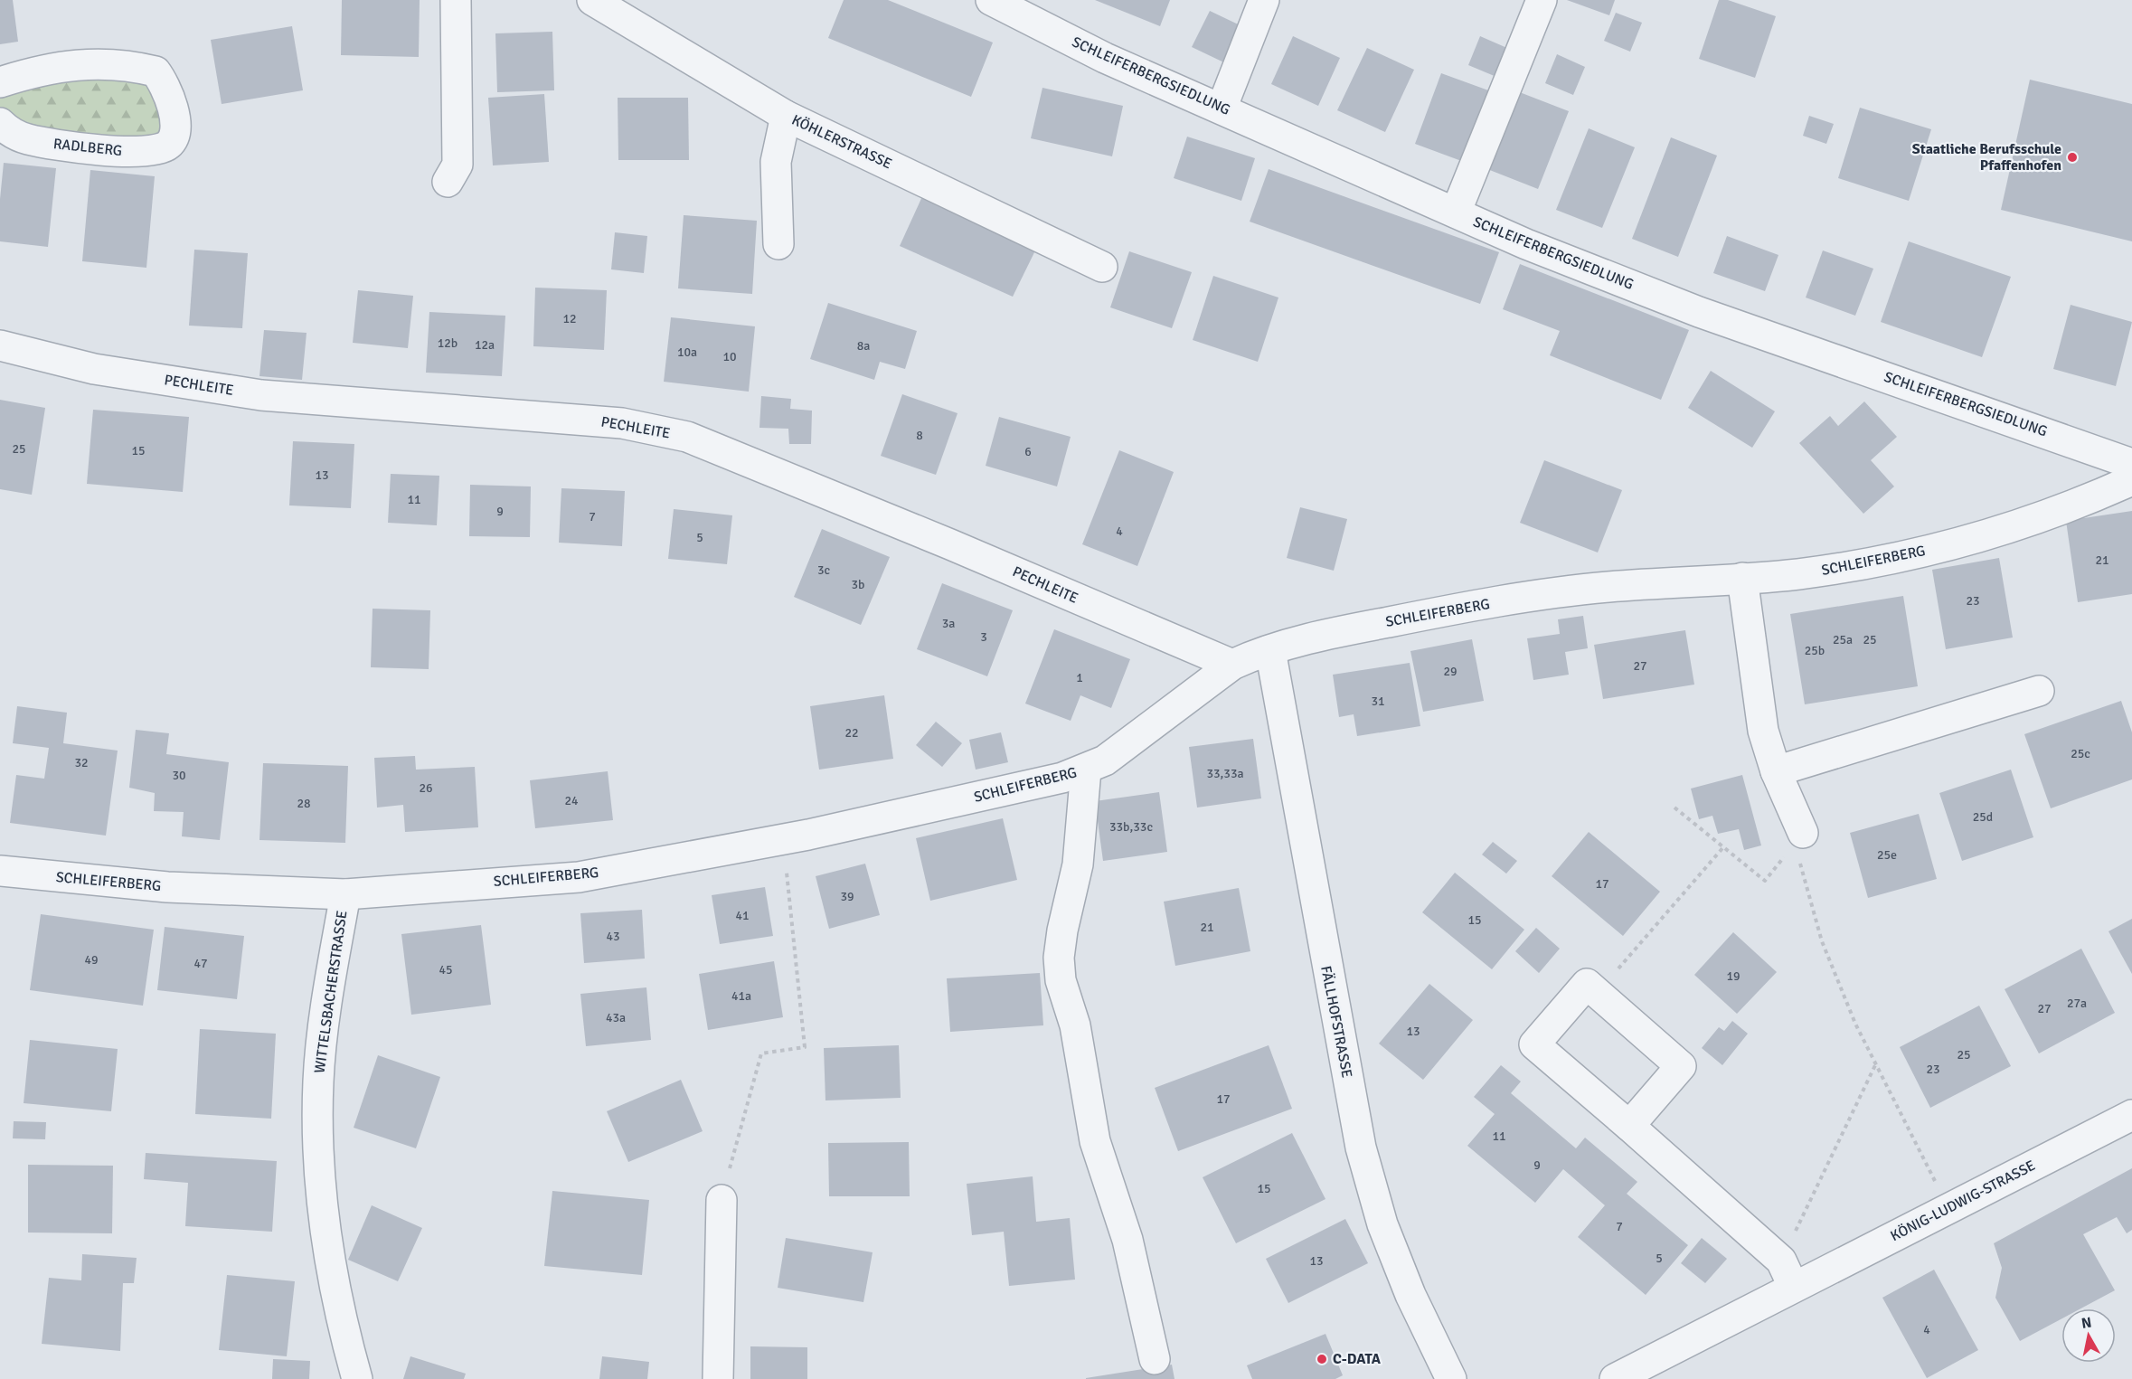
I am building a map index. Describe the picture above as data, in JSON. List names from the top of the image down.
{
  "streets": {
    "street": [
      "SCHLEIFERBERGSIEDLUNG",
      "KÖHLERSTRASSE",
      "RADLBERG",
      "PECHLEITE",
      "SCHLEIFERBERG",
      "WITTELSBACHERSTRASSE",
      "FÄLLHOFSTRASSE",
      "KÖNIG-LUDWIG-STRASSE"
    ]
  },
  "crossings": [
    ["PECHLEITE", "SCHLEIFERBERG"],
    ["SCHLEIFERBERG", "WITTELSBACHERSTRASSE"],
    ["SCHLEIFERBERG", "FÄLLHOFSTRASSE"]
  ],
  "places": ["Staatliche Berufsschule Pfaffenhofen", "C-DATA"],
  "house_numbers": [
    "12",
    "12b",
    "12a",
    "8a",
    "10a",
    "10",
    "8",
    "25",
    "15",
    "6",
    "13",
    "11",
    "9",
    "7",
    "4",
    "5",
    "21",
    "3c",
    "3b",
    "23",
    "3a",
    "3",
    "25a",
    "25",
    "25b",
    "27",
    "29",
    "1",
    "31",
    "22",
    "25c",
    "32",
    "33,33a",
    "30",
    "26",
    "24",
    "28",
    "25d",
    "33b,33c",
    "25e",
    "17",
    "39",
    "41",
    "15",
    "21",
    "43",
    "49",
    "47",
    "45",
    "19",
    "41a",
    "27a",
    "27",
    "43a",
    "13",
    "25",
    "23",
    "17",
    "11",
    "9",
    "15",
    "7",
    "5",
    "13",
    "4"
  ],
  "north": "top"
}
